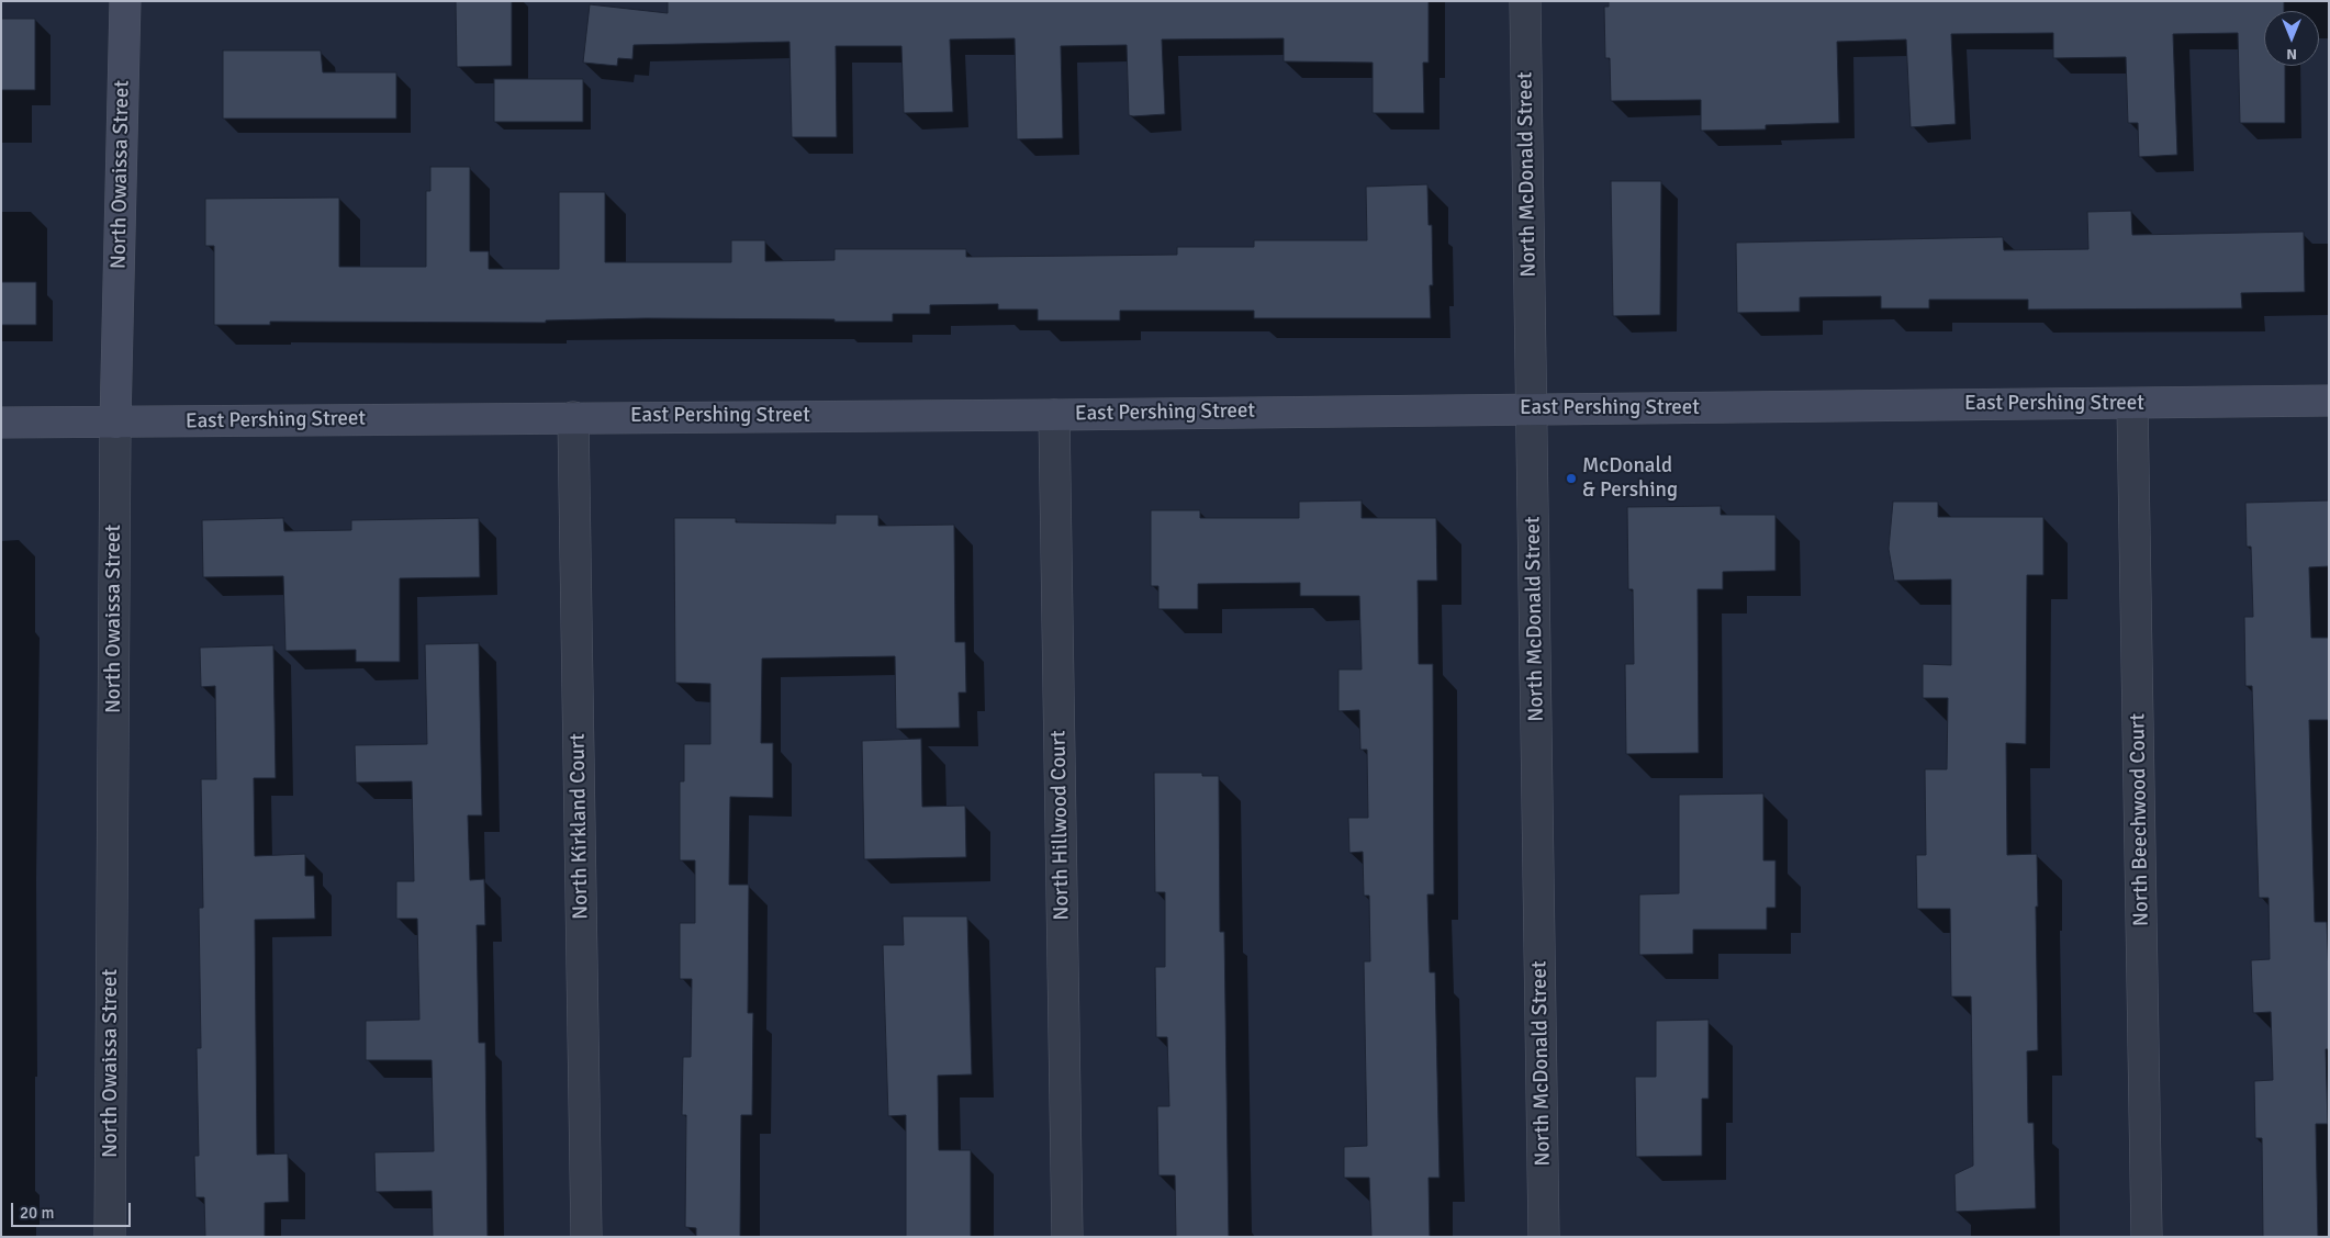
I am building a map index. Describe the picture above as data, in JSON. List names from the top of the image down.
{
  "streets": {
    "street": [
      "North Owaissa Street",
      "North McDonald Street",
      "East Pershing Street",
      "North Beechwood Court",
      "North Hillwood Court",
      "North Kirkland Court"
    ]
  },
  "crossings": [
    ["North Owaissa Street", "East Pershing Street"],
    ["North McDonald Street", "East Pershing Street"],
    ["East Pershing Street", "North Beechwood Court"],
    ["East Pershing Street", "North Hillwood Court"],
    ["East Pershing Street", "North Kirkland Court"]
  ],
  "places": ["McDonald & Pershing"],
  "scale_bar": "20 m",
  "north": "bottom"
}
